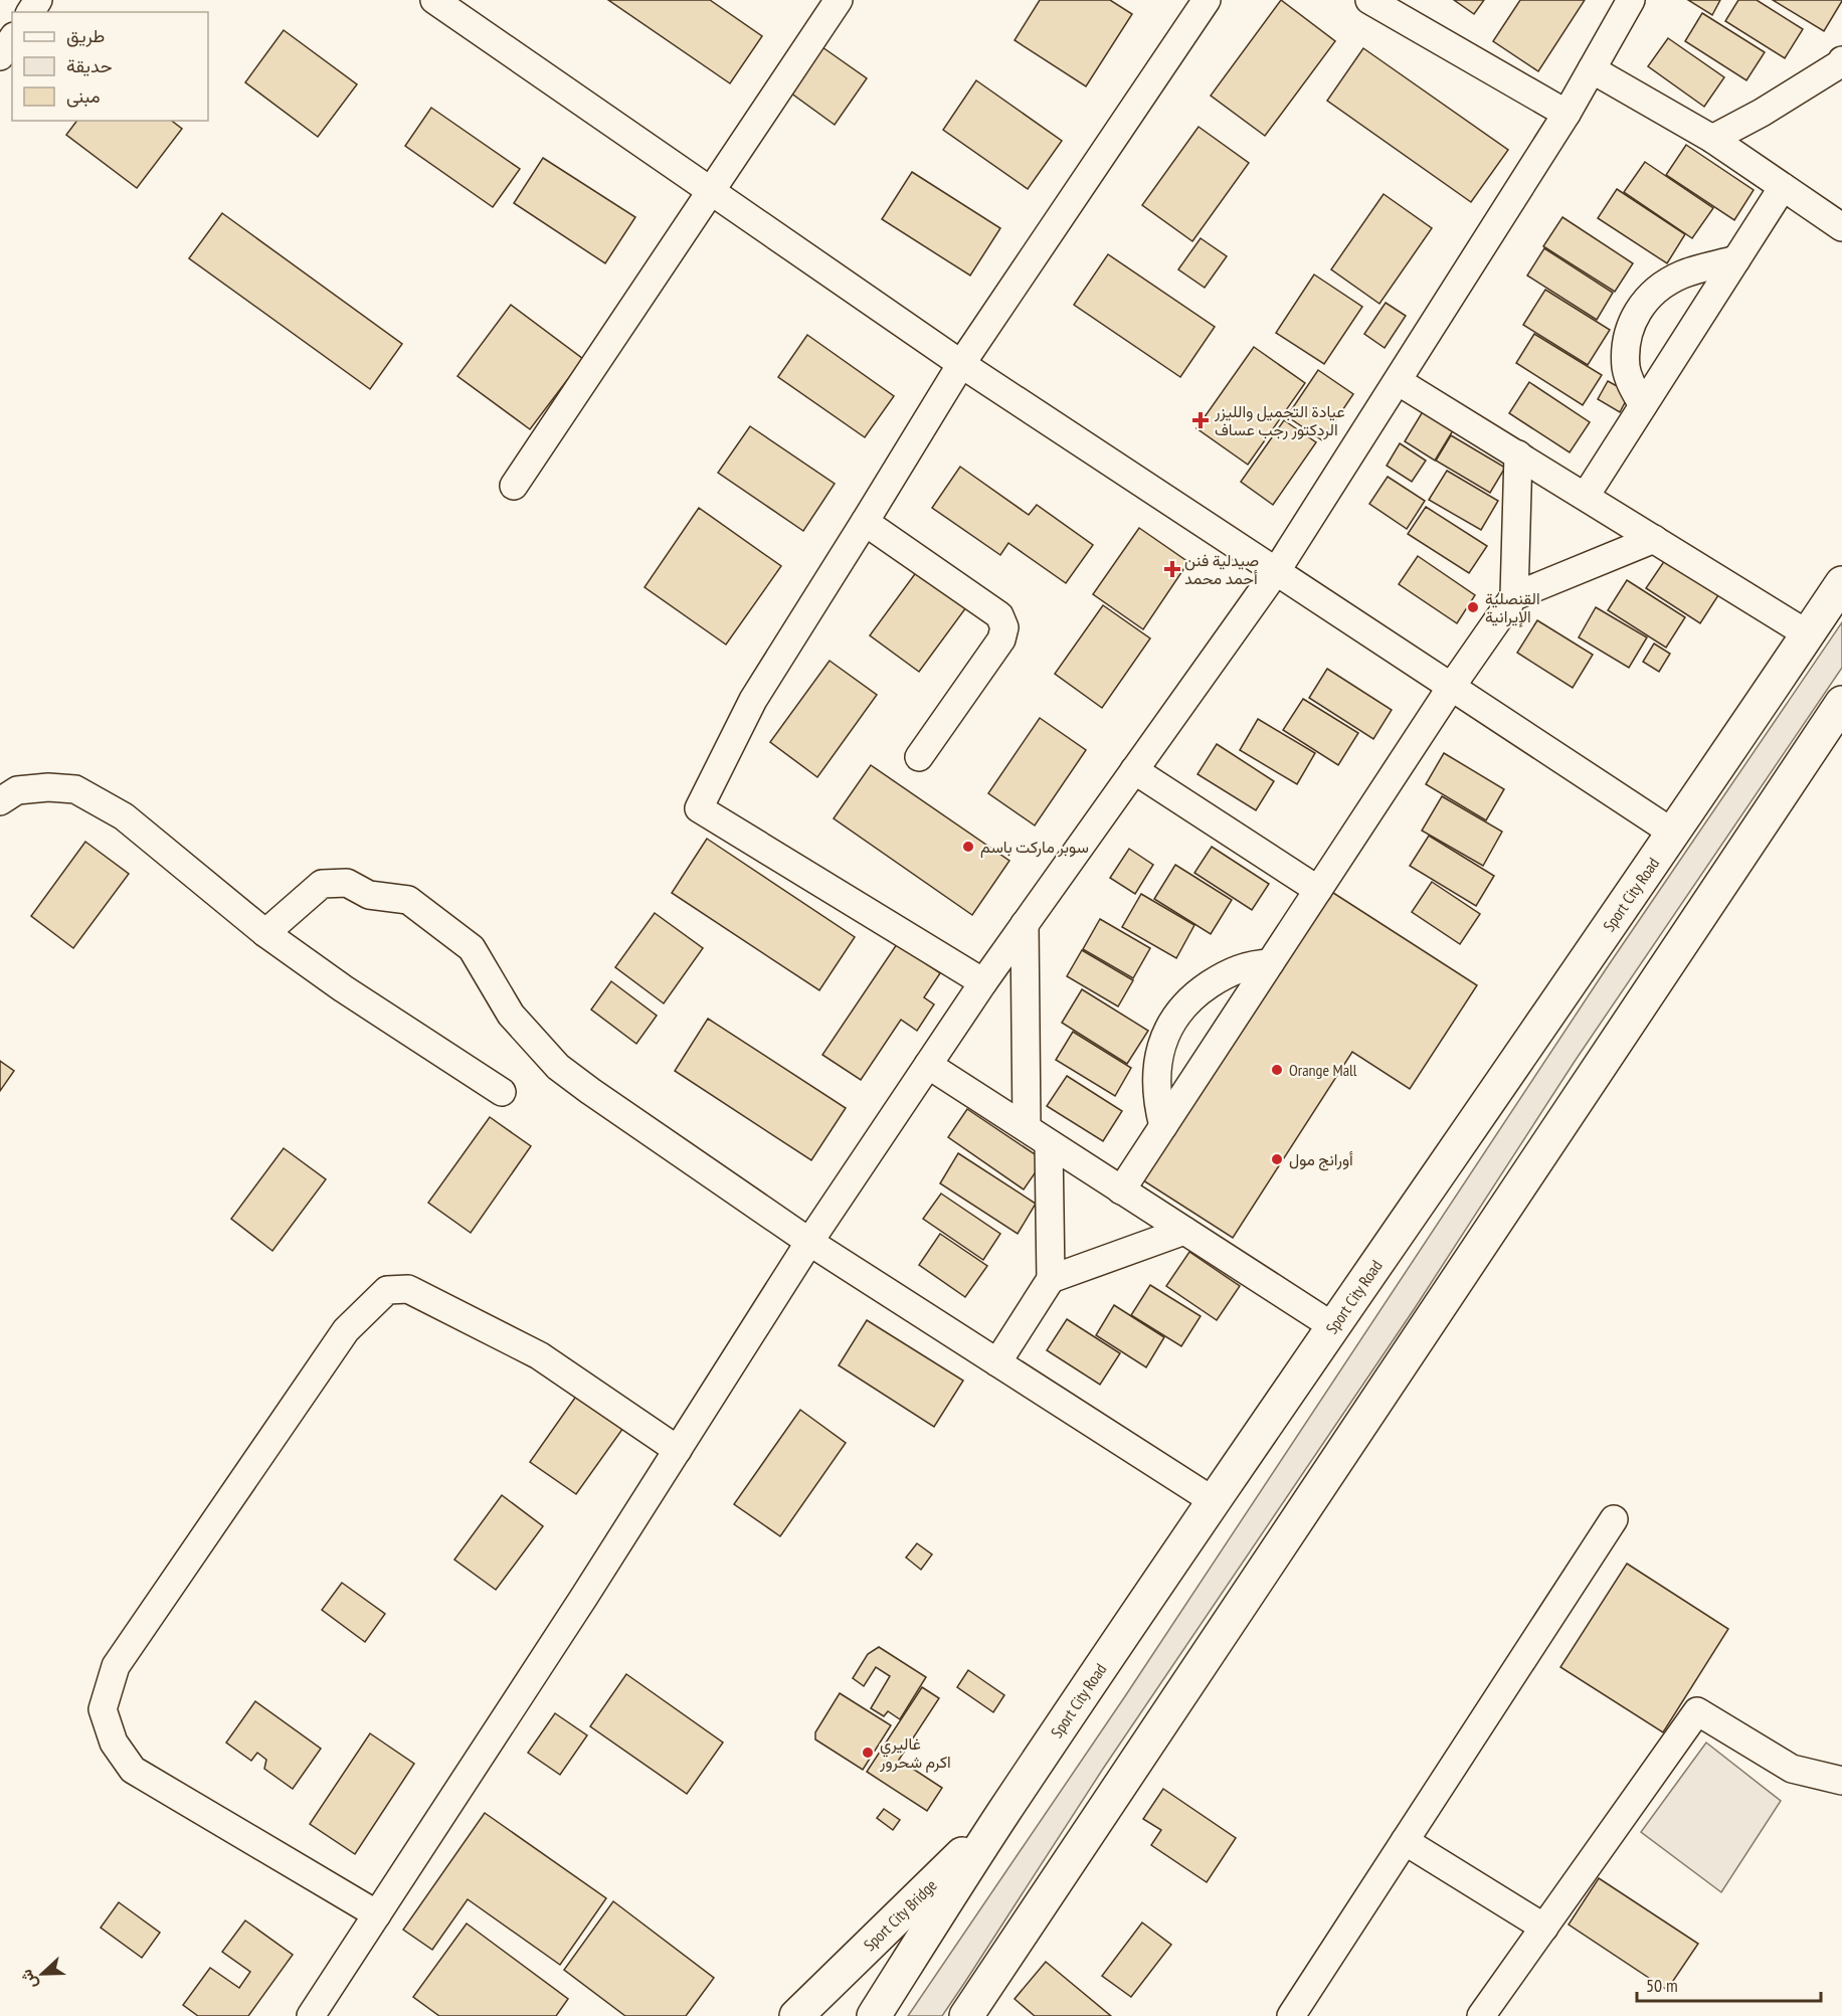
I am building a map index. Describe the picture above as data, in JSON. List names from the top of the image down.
{
  "streets": {
    "main road": ["Sport City Road", "Sport City Bridge"]
  },
  "crossings": [
    ["Sport City Road", "Sport City Bridge"]
  ],
  "places": {
    "health": ["عيادة التجميل والليزر الردكتور رجب عساف", "صيدلية فنن أحمد محمد"],
    "other": [
      "القنصلية الإيرانية",
      "سوبر ماركت باسم",
      "Orange Mall",
      "أورانج مول",
      "غاليري اكرم شحرور"
    ]
  },
  "legend": ["طريق", "حديقة", "مبنى"],
  "scale_bar": "50 m",
  "north": "left"
}
